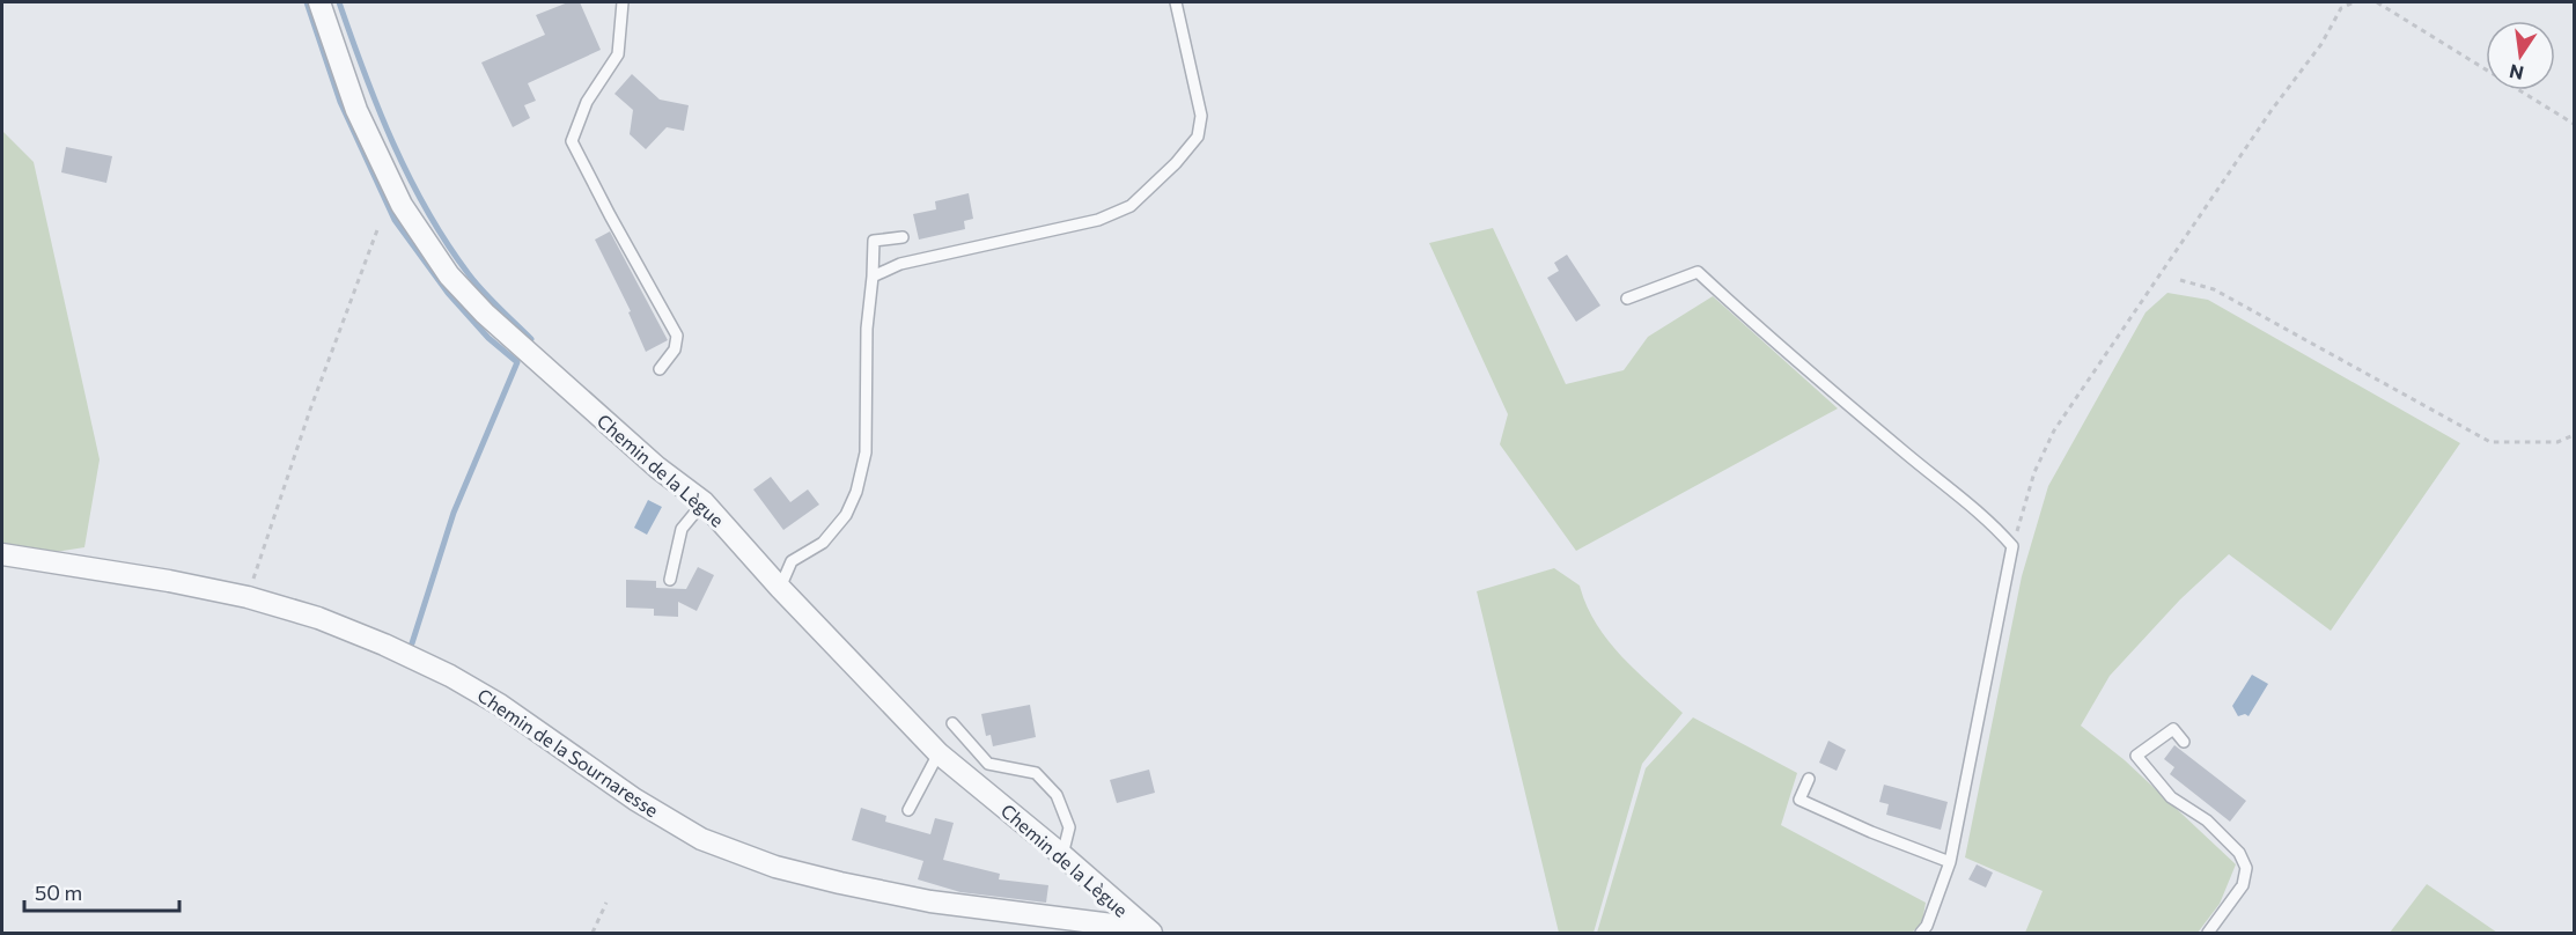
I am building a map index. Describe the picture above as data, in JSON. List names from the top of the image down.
{
  "streets": {
    "street": ["Chemin de la Lègue", "Chemin de la Sournaresse"]
  },
  "crossings": [
    ["Chemin de la Lègue", "Chemin de la Sournaresse"]
  ],
  "scale_bar": "50 m",
  "north": "bottom"
}
